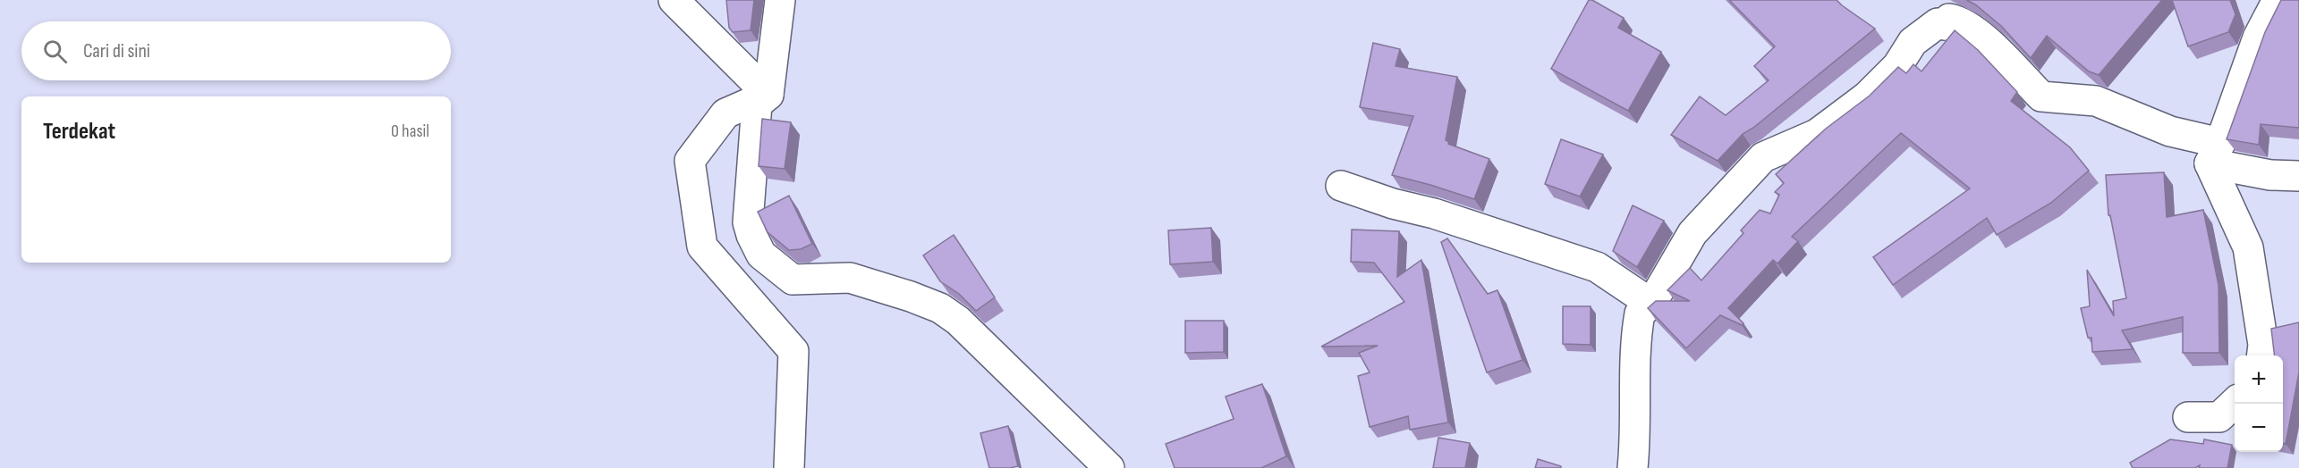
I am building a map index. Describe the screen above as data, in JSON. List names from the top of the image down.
{
  "page": {
    "search": "Cari di sini",
    "heading": ["Terdekat", "0 hasil"],
    "map_buttons": ["+", "−"]
  }
}
